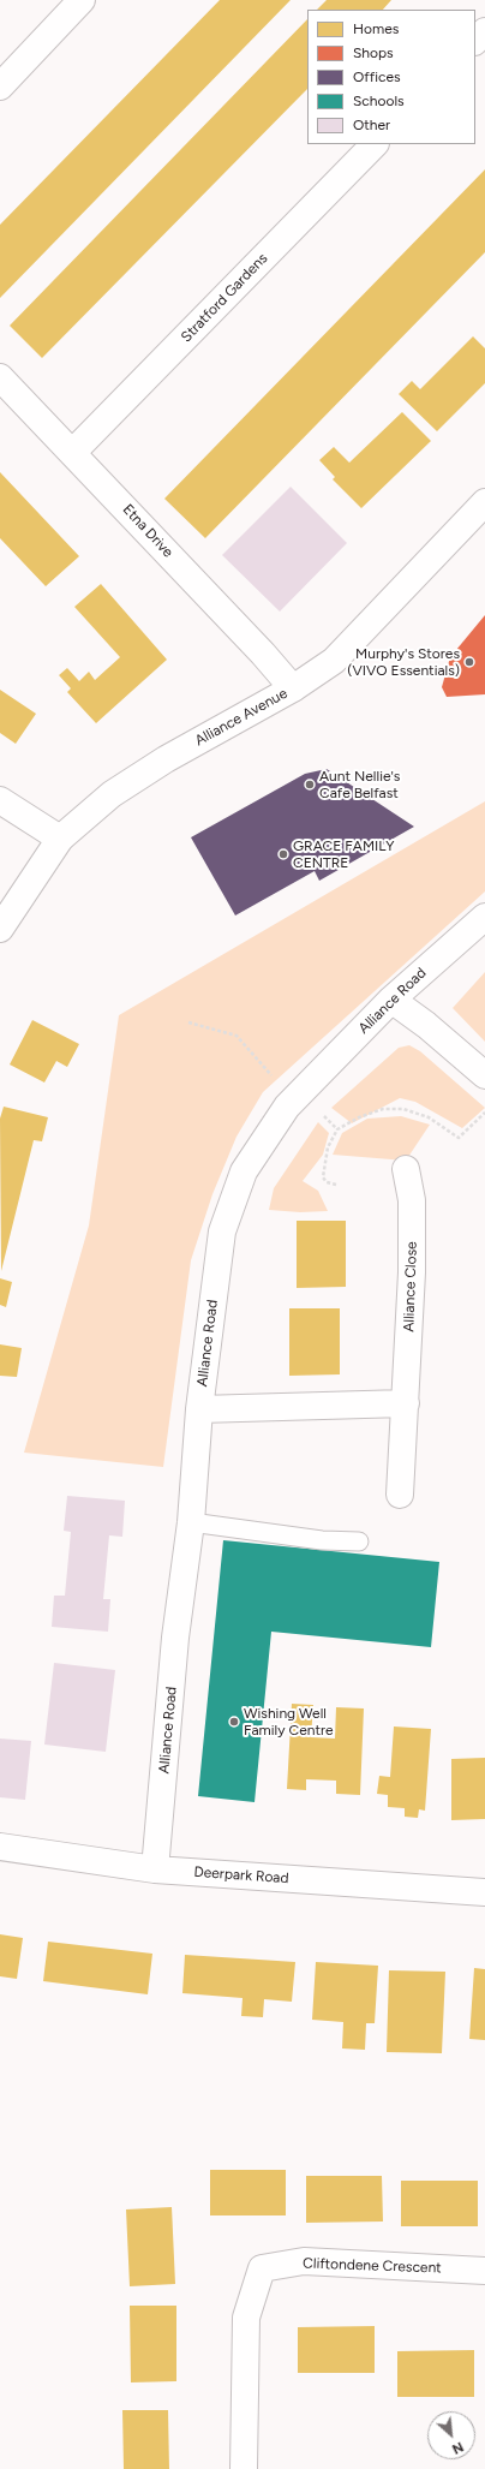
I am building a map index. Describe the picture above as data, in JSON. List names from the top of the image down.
{
  "streets": {
    "street": [
      "Stratford Gardens",
      "Etna Drive",
      "Alliance Avenue",
      "Alliance Road",
      "Alliance Close",
      "Deerpark Road",
      "Cliftondene Crescent"
    ]
  },
  "crossings": [
    ["Stratford Gardens", "Etna Drive"],
    ["Etna Drive", "Alliance Avenue"],
    ["Alliance Road", "Deerpark Road"]
  ],
  "places": [
    "Murphy's Stores (VIVO Essentials)",
    "Aunt Nellie's Cafe Belfast",
    "GRACE FAMILY CENTRE",
    "Wishing Well Family Centre"
  ],
  "legend": [
    "Homes",
    "Shops",
    "Offices",
    "Schools",
    "Other"
  ],
  "north": "bottom right"
}
